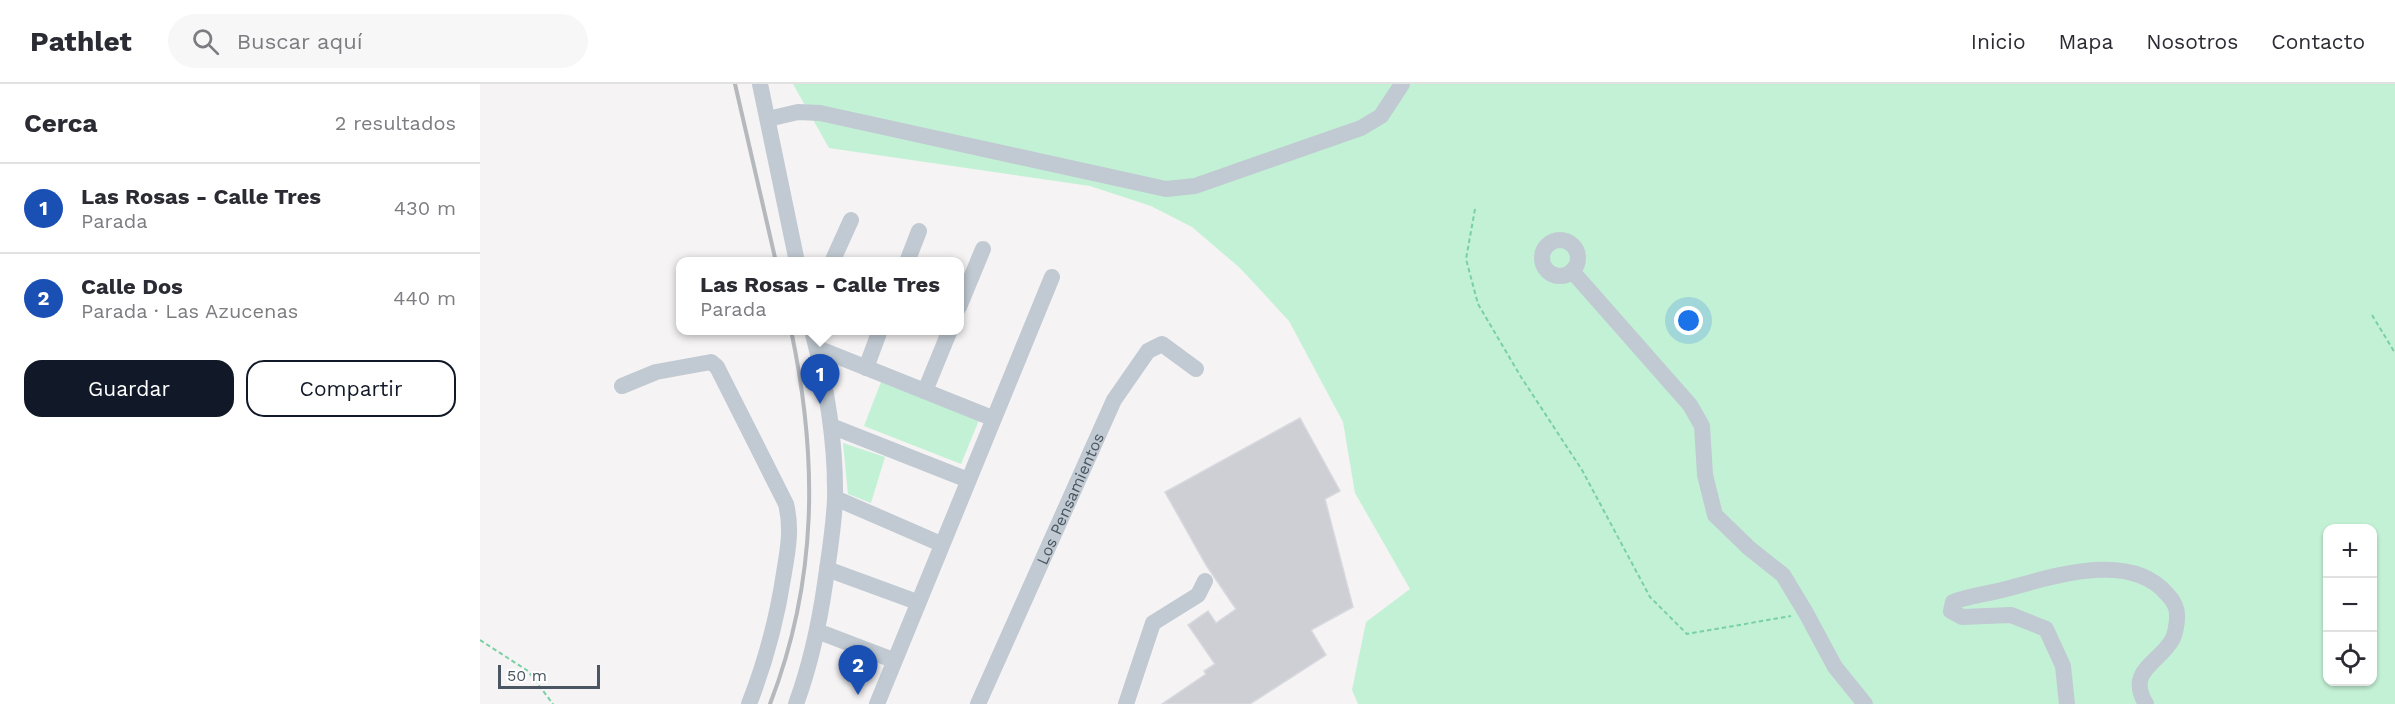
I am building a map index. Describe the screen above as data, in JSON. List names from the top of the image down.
{
  "streets": {
    "street": ["Los Pensamientos"]
  },
  "scale_bar": "50 m",
  "page": {
    "header": "Pathlet",
    "search": "Buscar aquí",
    "nav": [
      "Inicio",
      "Mapa",
      "Nosotros",
      "Contacto"
    ],
    "heading": ["Cerca", "2 resultados"],
    "list": [
      {
        "mark": "1",
        "name": "Las Rosas - Calle Tres",
        "note": "Parada",
        "value": "430 m"
      },
      {
        "mark": "2",
        "name": "Calle Dos",
        "note": "Parada · Las Azucenas",
        "value": "440 m"
      }
    ],
    "popup": ["Las Rosas - Calle Tres", "Parada"],
    "buttons": ["Guardar", "Compartir"],
    "pins": ["1", "2"],
    "map_buttons": ["+", "−"],
    "scale": "50 m"
  }
}
